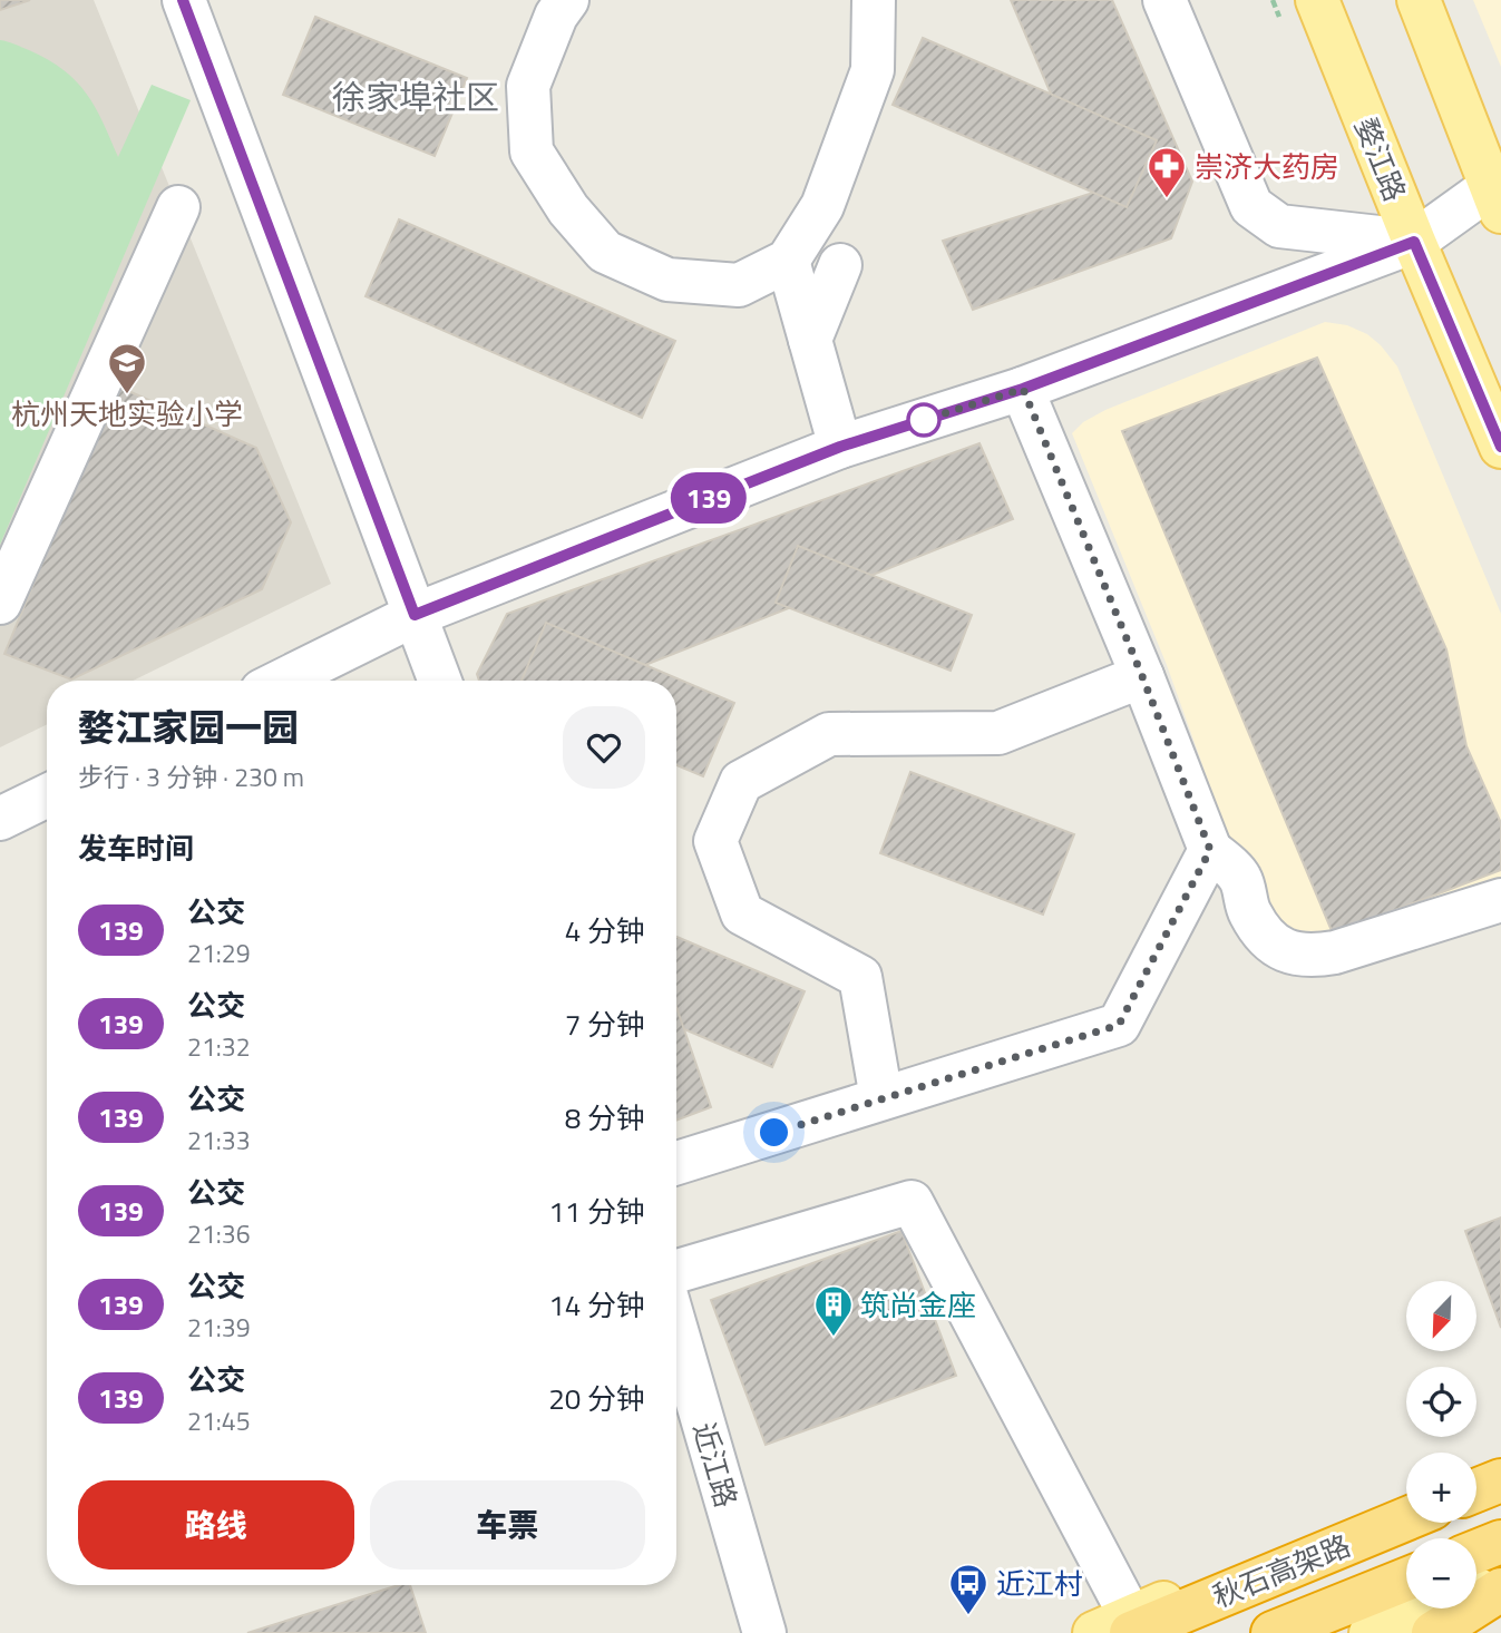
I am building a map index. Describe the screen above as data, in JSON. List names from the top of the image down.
{
  "streets": {
    "highway": ["秋石高架路"],
    "main road": ["婺江路"],
    "street": ["近江路"]
  },
  "districts": ["徐家埠社区"],
  "places": {
    "pharmacy": ["崇济大药房"],
    "school or university": ["杭州天地实验小学"],
    "building": ["筑尚金座"],
    "bus stop": ["近江村"]
  },
  "lines": ["bus line 139"],
  "north": "bottom left",
  "page": {
    "on_map": "139",
    "heading": [
      ["婺江家园一园", "步行 · 3 分钟 · 230 m"],
      "发车时间"
    ],
    "list": [
      {
        "mark": "139",
        "name": "公交",
        "note": "21:29",
        "value": "4 分钟"
      },
      {
        "mark": "139",
        "name": "公交",
        "note": "21:32",
        "value": "7 分钟"
      },
      {
        "mark": "139",
        "name": "公交",
        "note": "21:33",
        "value": "8 分钟"
      },
      {
        "mark": "139",
        "name": "公交",
        "note": "21:36",
        "value": "11 分钟"
      },
      {
        "mark": "139",
        "name": "公交",
        "note": "21:39",
        "value": "14 分钟"
      },
      {
        "mark": "139",
        "name": "公交",
        "note": "21:45",
        "value": "20 分钟"
      }
    ],
    "map_buttons": ["+", "−"],
    "buttons": ["路线", "车票"]
  }
}
